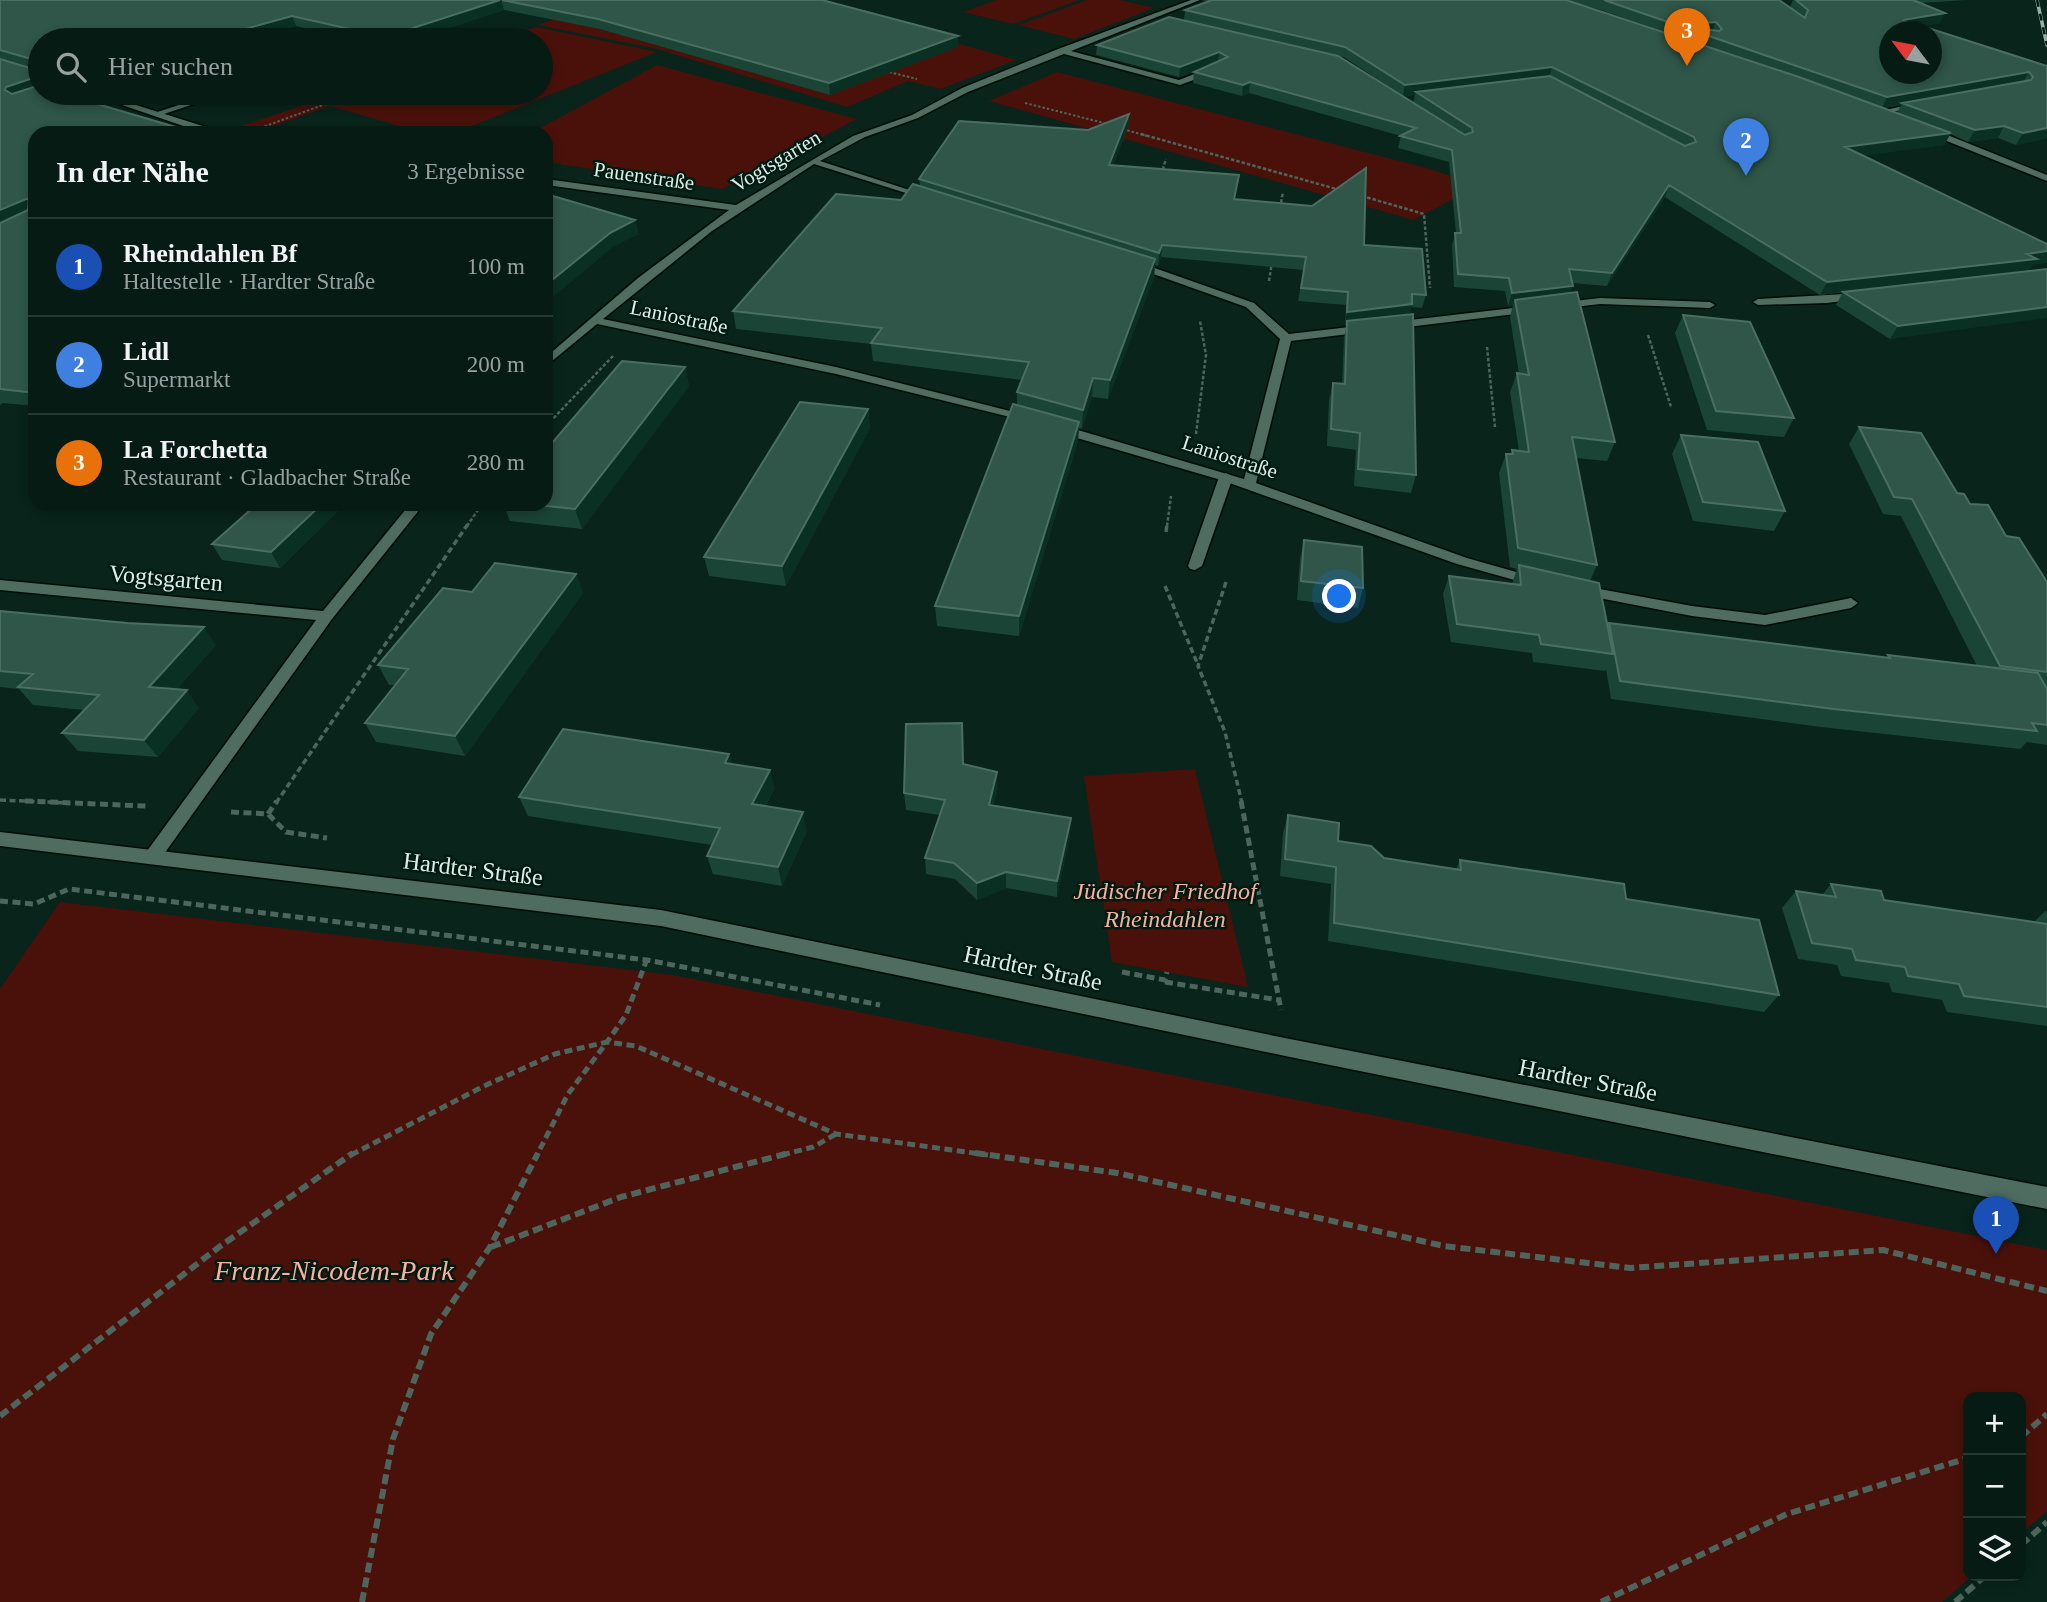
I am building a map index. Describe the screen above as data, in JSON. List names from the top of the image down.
{
  "streets": {
    "street": [
      "Vogtsgarten",
      "Pauenstraße",
      "Laniostraße",
      "Hardter Straße"
    ]
  },
  "crossings": [
    ["Vogtsgarten", "Pauenstraße"],
    ["Vogtsgarten", "Laniostraße"]
  ],
  "parks": ["Jüdischer Friedhof Rheindahlen", "Franz-Nicodem-Park"],
  "north": "top left",
  "page": {
    "pins": ["3", "2", "1"],
    "search": "Hier suchen",
    "heading": ["In der Nähe", "3 Ergebnisse"],
    "list": [
      {
        "mark": "1",
        "name": "Rheindahlen Bf",
        "note": "Haltestelle · Hardter Straße",
        "value": "100 m"
      },
      {
        "mark": "2",
        "name": "Lidl",
        "note": "Supermarkt",
        "value": "200 m"
      },
      {
        "mark": "3",
        "name": "La Forchetta",
        "note": "Restaurant · Gladbacher Straße",
        "value": "280 m"
      }
    ],
    "map_buttons": ["+", "−"]
  }
}
